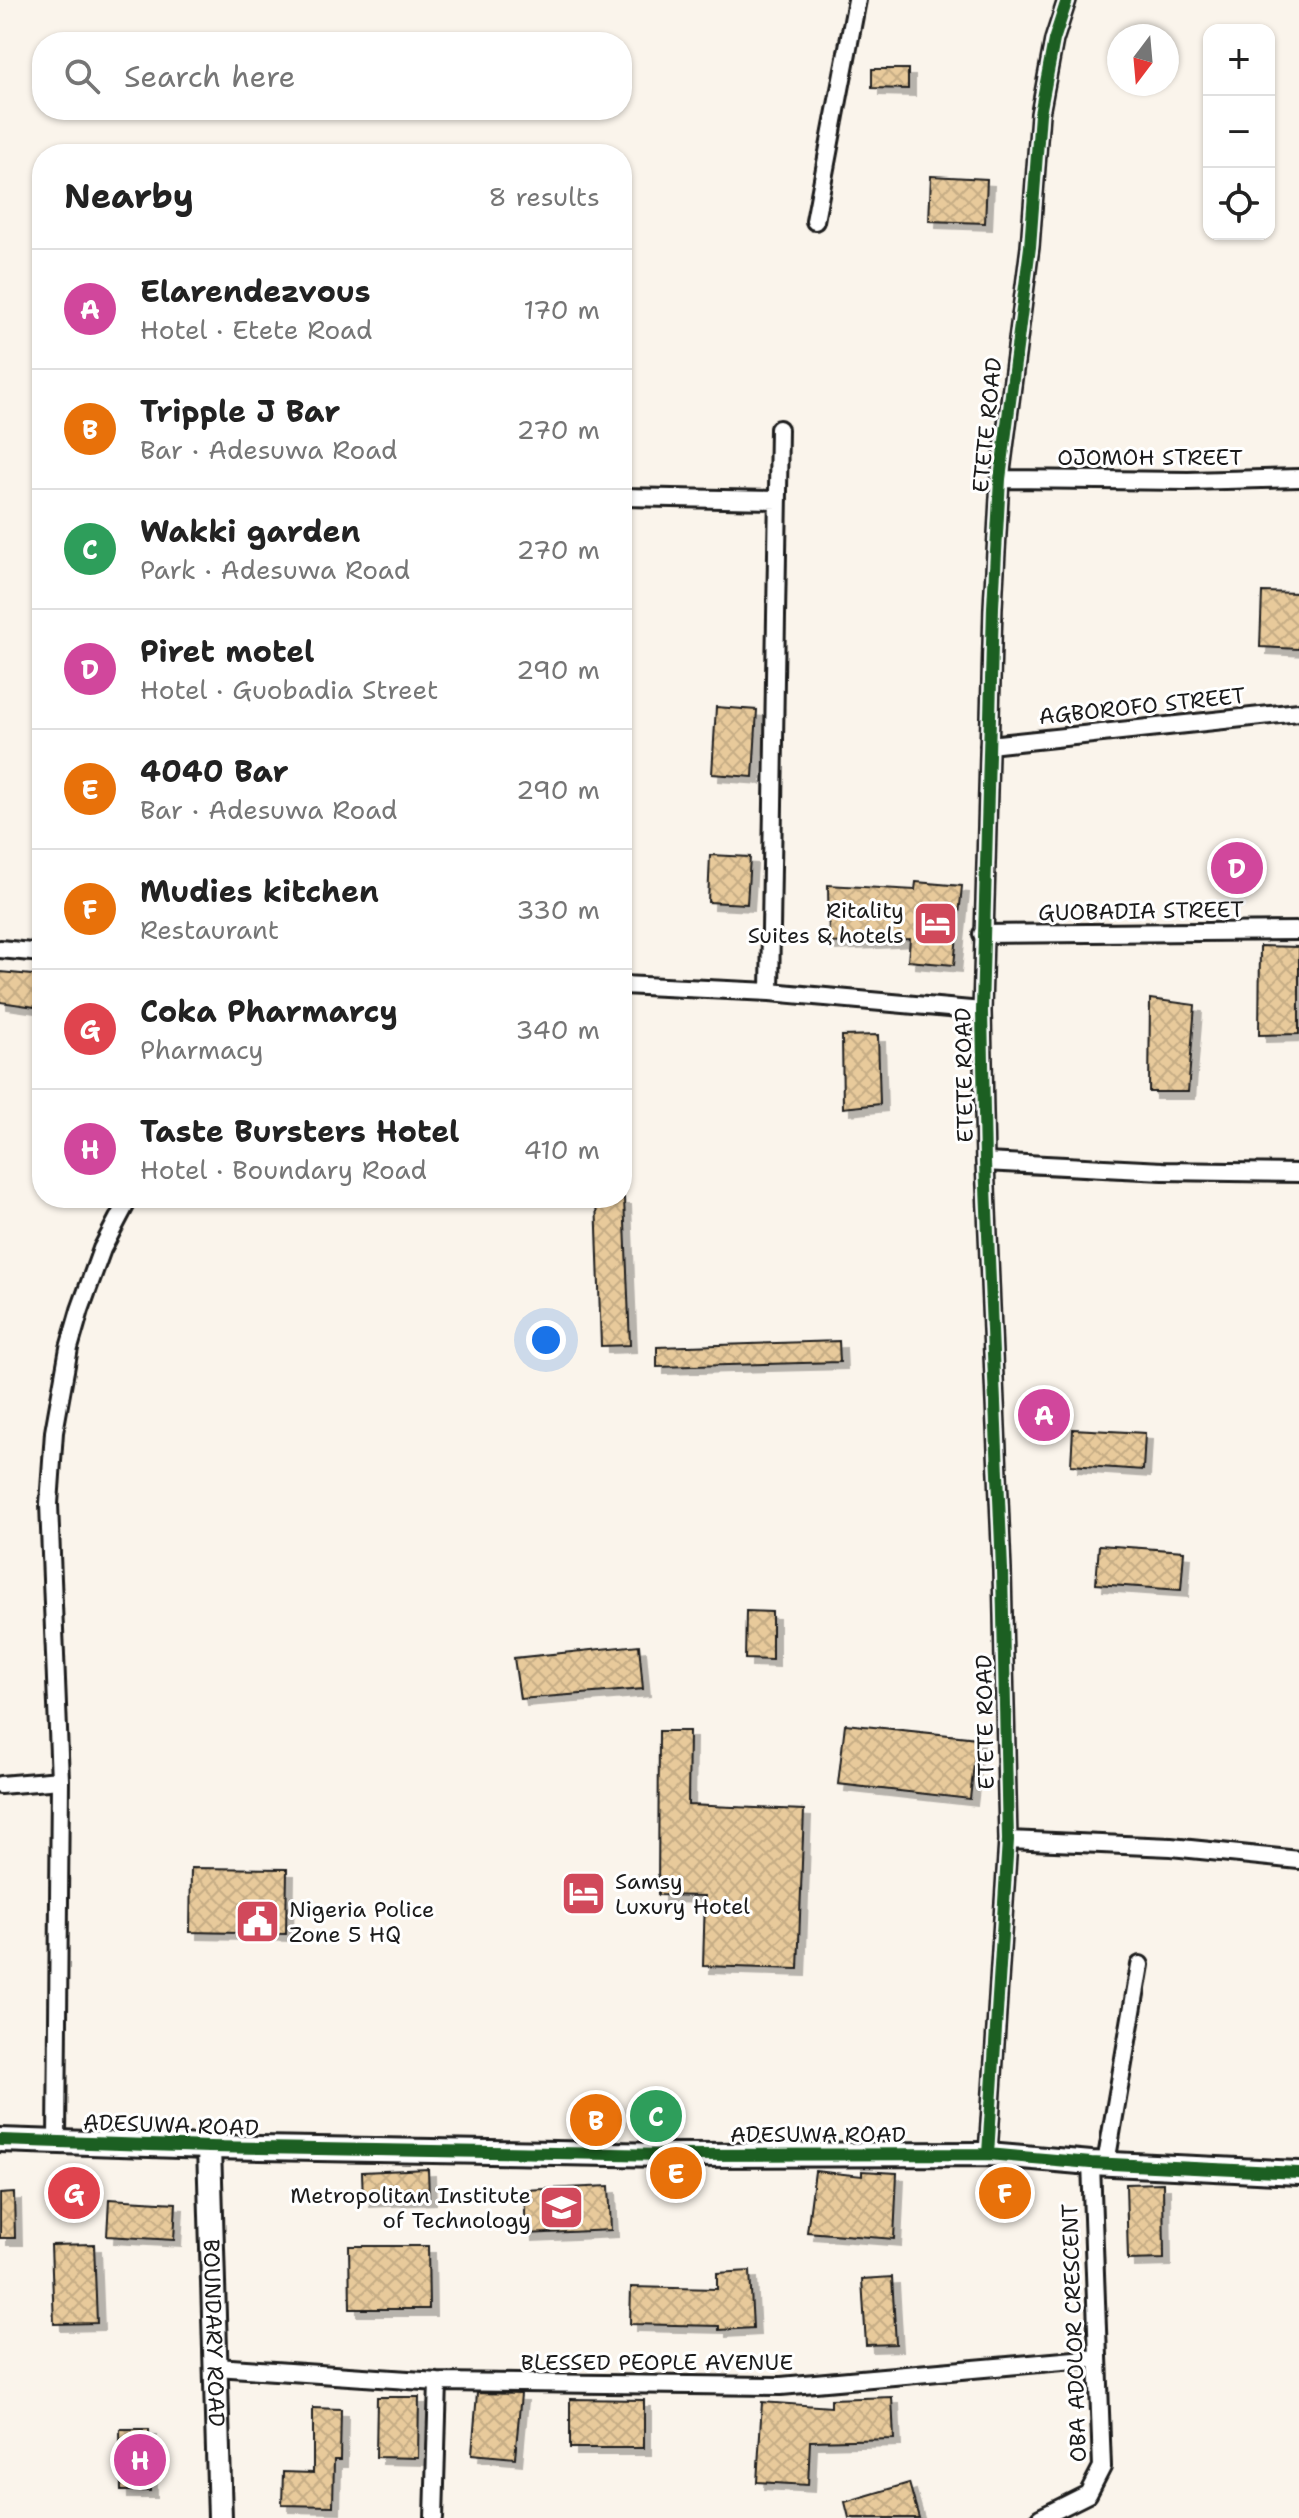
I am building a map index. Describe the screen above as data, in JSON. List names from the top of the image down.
{
  "streets": {
    "street": [
      "ETETE ROAD",
      "OJOMOH STREET",
      "AGBOROFO STREET",
      "GUOBADIA STREET",
      "ADESUWA ROAD",
      "BOUNDARY ROAD",
      "OBA ADOLOR CRESCENT",
      "BLESSED PEOPLE AVENUE"
    ]
  },
  "crossings": [
    ["ETETE ROAD", "OJOMOH STREET"],
    ["ETETE ROAD", "AGBOROFO STREET"],
    ["ETETE ROAD", "GUOBADIA STREET"],
    ["ETETE ROAD", "ADESUWA ROAD"],
    ["ADESUWA ROAD", "BOUNDARY ROAD"],
    ["ADESUWA ROAD", "OBA ADOLOR CRESCENT"],
    ["BOUNDARY ROAD", "BLESSED PEOPLE AVENUE"],
    ["OBA ADOLOR CRESCENT", "BLESSED PEOPLE AVENUE"]
  ],
  "places": {
    "hotel": ["Ritality Suites & hotels", "Samsy Luxury Hotel"],
    "public building": ["Nigeria Police Zone 5 HQ"],
    "school or university": ["Metropolitan Institute of Technology"]
  },
  "north": "bottom",
  "page": {
    "map_buttons": ["+", "−"],
    "search": "Search here",
    "heading": ["Nearby", "8 results"],
    "list": [
      {
        "mark": "A",
        "name": "Elarendezvous",
        "note": "Hotel · Etete Road",
        "value": "170 m"
      },
      {
        "mark": "B",
        "name": "Tripple J Bar",
        "note": "Bar · Adesuwa Road",
        "value": "270 m"
      },
      {
        "mark": "C",
        "name": "Wakki garden",
        "note": "Park · Adesuwa Road",
        "value": "270 m"
      },
      {
        "mark": "D",
        "name": "Piret motel",
        "note": "Hotel · Guobadia Street",
        "value": "290 m"
      },
      {
        "mark": "E",
        "name": "4040 Bar",
        "note": "Bar · Adesuwa Road",
        "value": "290 m"
      },
      {
        "mark": "F",
        "name": "Mudies kitchen",
        "note": "Restaurant",
        "value": "330 m"
      },
      {
        "mark": "G",
        "name": "Coka Pharmarcy",
        "note": "Pharmacy",
        "value": "340 m"
      },
      {
        "mark": "H",
        "name": "Taste Bursters Hotel",
        "note": "Hotel · Boundary Road",
        "value": "410 m"
      }
    ],
    "pins": [
      "D",
      "A",
      "C",
      "B",
      "E",
      "F",
      "G",
      "H"
    ]
  }
}
